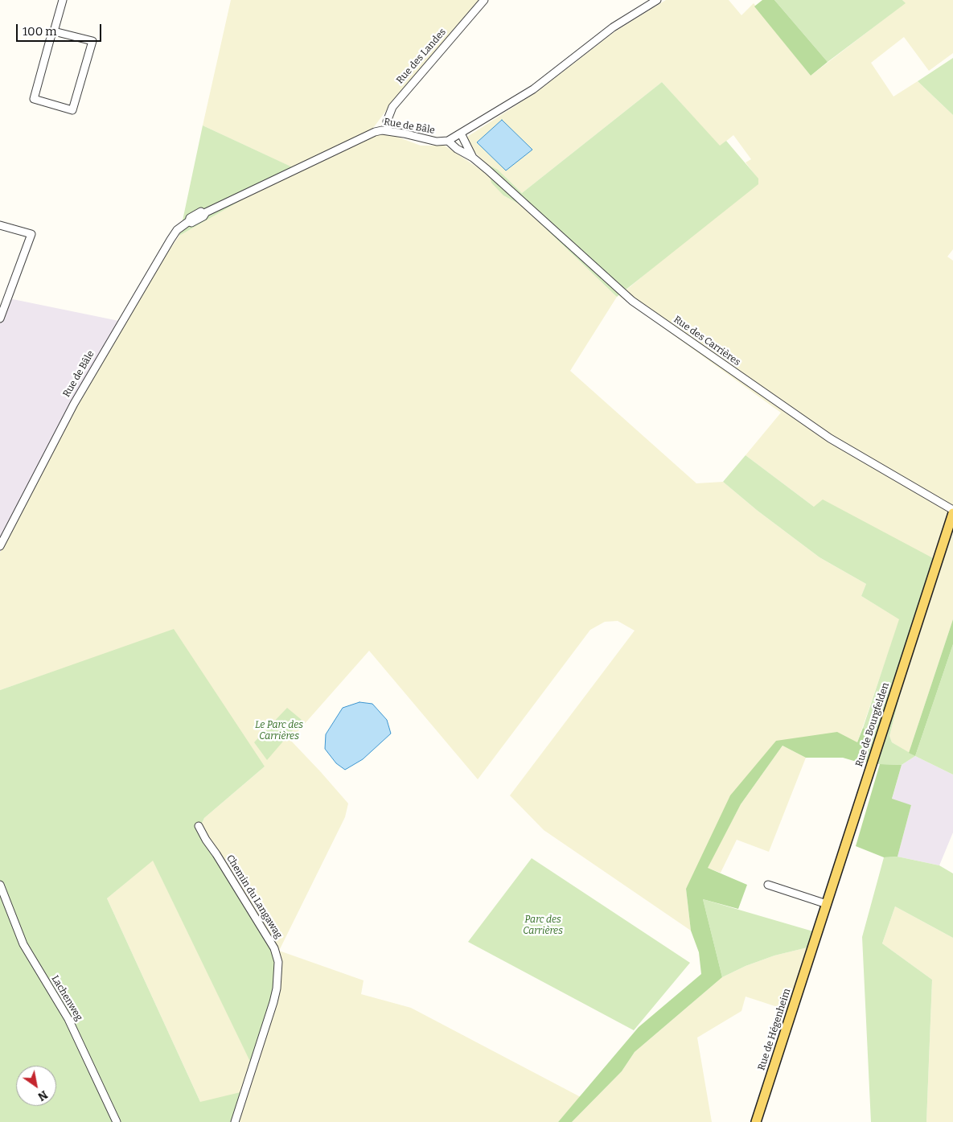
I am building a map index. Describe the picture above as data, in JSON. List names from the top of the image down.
{
  "streets": {
    "main road": ["Rue de Bourgfelden", "Rue de Hégenheim"],
    "street": [
      "Rue des Landes",
      "Rue de Bâle",
      "Rue des Carrières",
      "Chemin du Langawag",
      "Lachenweg"
    ]
  },
  "crossings": [
    ["Rue des Landes", "Rue de Bâle"],
    ["Rue de Bâle", "Rue des Carrières"],
    ["Rue de Bourgfelden", "Rue de Hégenheim"]
  ],
  "parks": ["Le Parc des Carrières", "Parc des Carrières"],
  "scale_bar": "100 m",
  "north": "bottom right"
}
